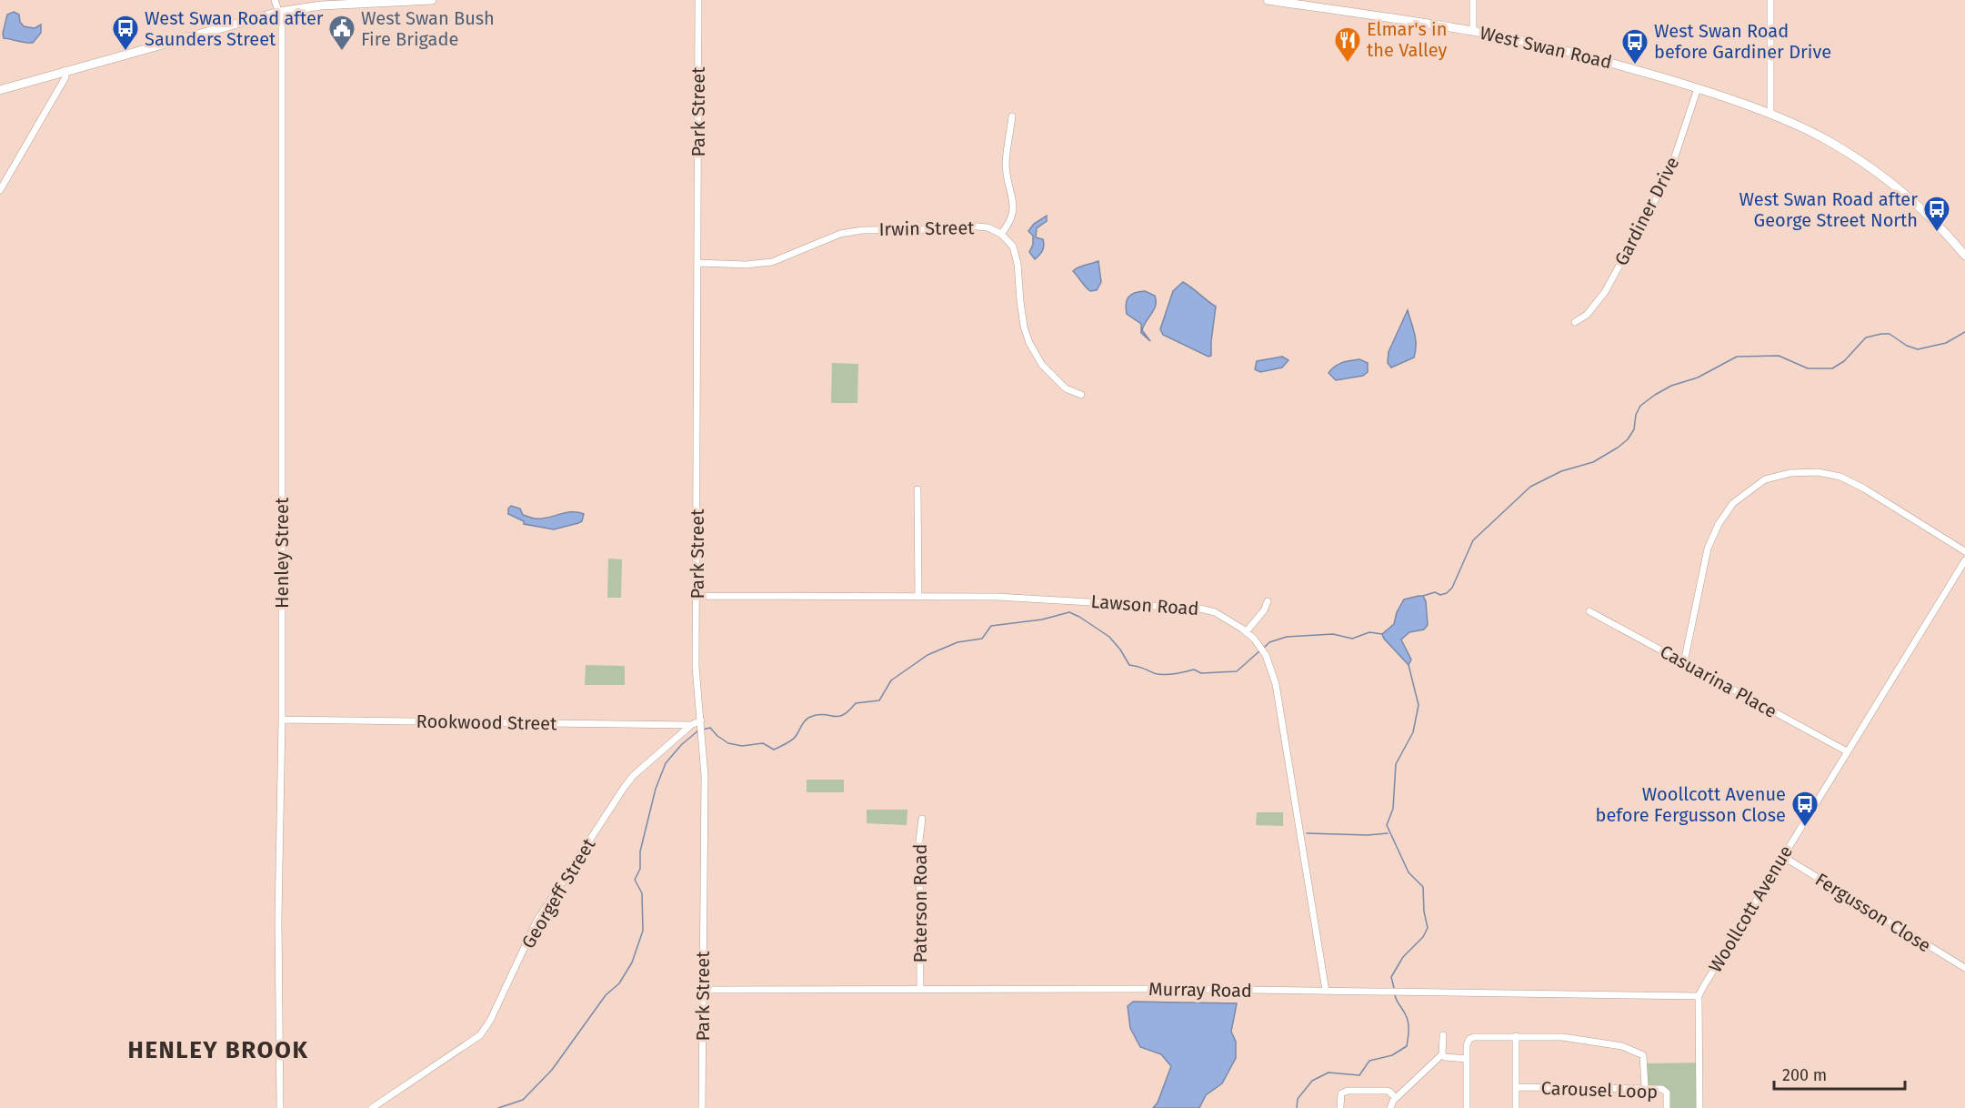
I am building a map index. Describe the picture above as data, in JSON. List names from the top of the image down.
{
  "streets": {
    "main road": ["West Swan Road"],
    "street": [
      "Park Street",
      "Gardiner Drive",
      "Irwin Street",
      "Henley Street",
      "Lawson Road",
      "Casuarina Place",
      "Rookwood Street",
      "Georgeff Street",
      "Paterson Road",
      "Woollcott Avenue",
      "Fergusson Close",
      "Murray Road",
      "Carousel Loop"
    ]
  },
  "crossings": [
    ["West Swan Road", "Gardiner Drive"],
    ["Park Street", "Irwin Street"],
    ["Park Street", "Lawson Road"],
    ["Park Street", "Georgeff Street"],
    ["Park Street", "Murray Road"],
    ["Henley Street", "Rookwood Street"],
    ["Lawson Road", "Murray Road"],
    ["Casuarina Place", "Woollcott Avenue"],
    ["Rookwood Street", "Georgeff Street"],
    ["Paterson Road", "Murray Road"],
    ["Woollcott Avenue", "Fergusson Close"],
    ["Woollcott Avenue", "Murray Road"]
  ],
  "districts": ["HENLEY BROOK"],
  "places": {
    "bus stop": [
      "West Swan Road after Saunders Street",
      "West Swan Road before Gardiner Drive",
      "West Swan Road after George Street North",
      "Woollcott Avenue before Fergusson Close"
    ],
    "public building": ["West Swan Bush Fire Brigade"],
    "restaurant": ["Elmar's in the Valley"]
  },
  "scale_bar": "200 m"
}
